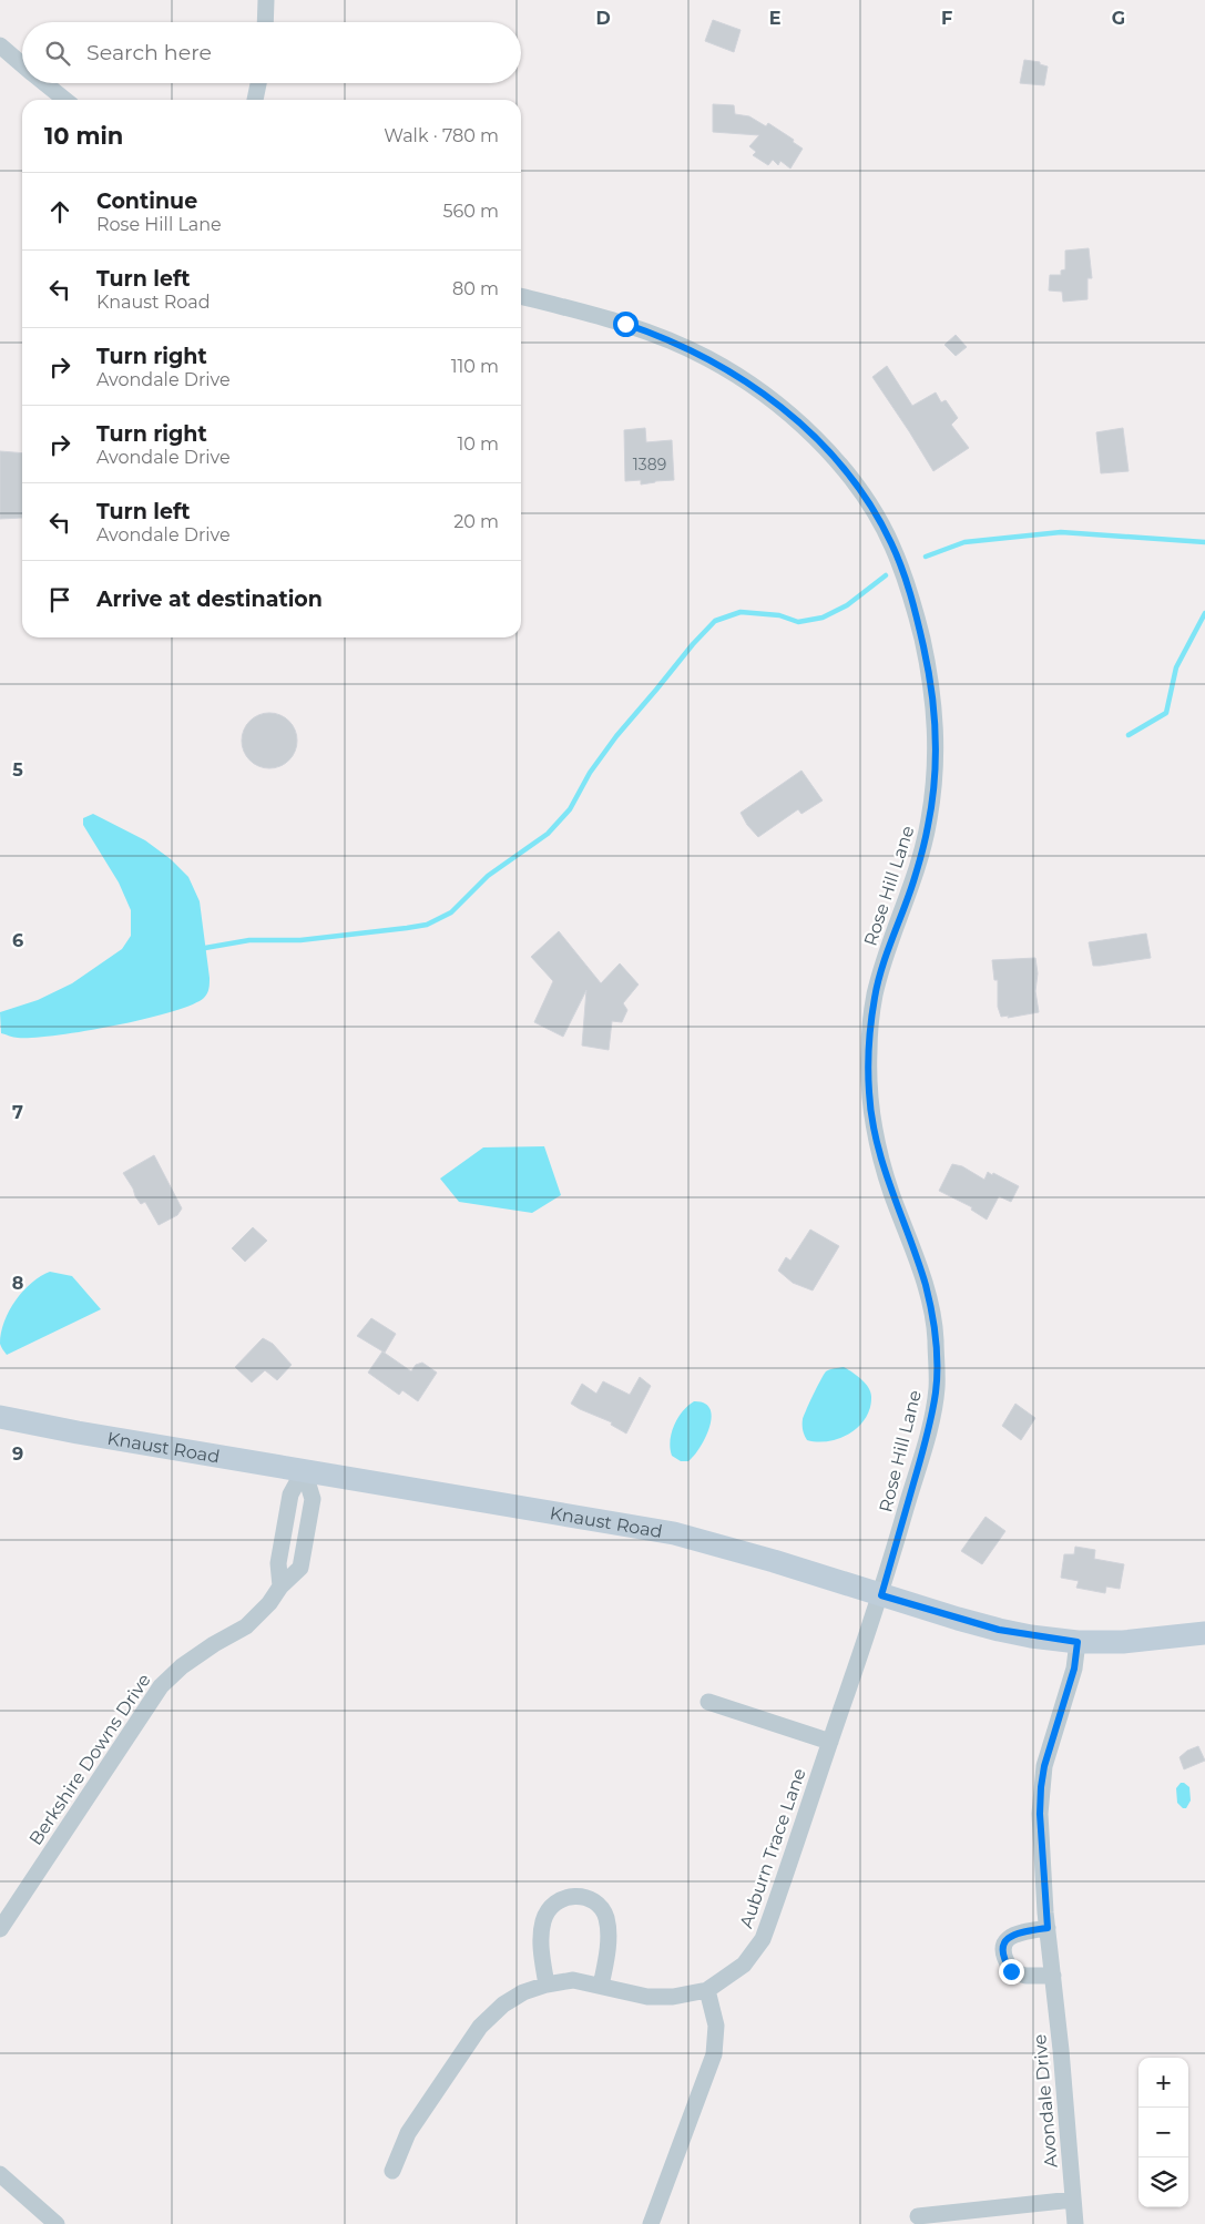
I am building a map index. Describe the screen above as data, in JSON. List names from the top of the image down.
{
  "streets": {
    "main road": ["Knaust Road"],
    "street": [
      "Rose Hill Lane",
      "Berkshire Downs Drive",
      "Auburn Trace Lane",
      "Avondale Drive"
    ]
  },
  "crossings": [
    ["Rose Hill Lane", "Knaust Road"],
    ["Rose Hill Lane", "Auburn Trace Lane"],
    ["Knaust Road", "Berkshire Downs Drive"],
    ["Knaust Road", "Auburn Trace Lane"],
    ["Knaust Road", "Avondale Drive"]
  ],
  "house_numbers": ["1389"],
  "page": {
    "search": "Search here",
    "heading": ["10 min", "Walk · 780 m"],
    "list": [
      ["Continue", "Rose Hill Lane", "560 m"],
      ["Turn left", "Knaust Road", "80 m"],
      ["Turn right", "Avondale Drive", "110 m"],
      ["Turn right", "Avondale Drive", "10 m"],
      ["Turn left", "Avondale Drive", "20 m"],
      "Arrive at destination"
    ],
    "map_buttons": ["+", "−"]
  },
  "grid": {
    "columns": [
      "D",
      "E",
      "F",
      "G"
    ],
    "rows": [
      "5",
      "6",
      "7",
      "8",
      "9"
    ]
  }
}
